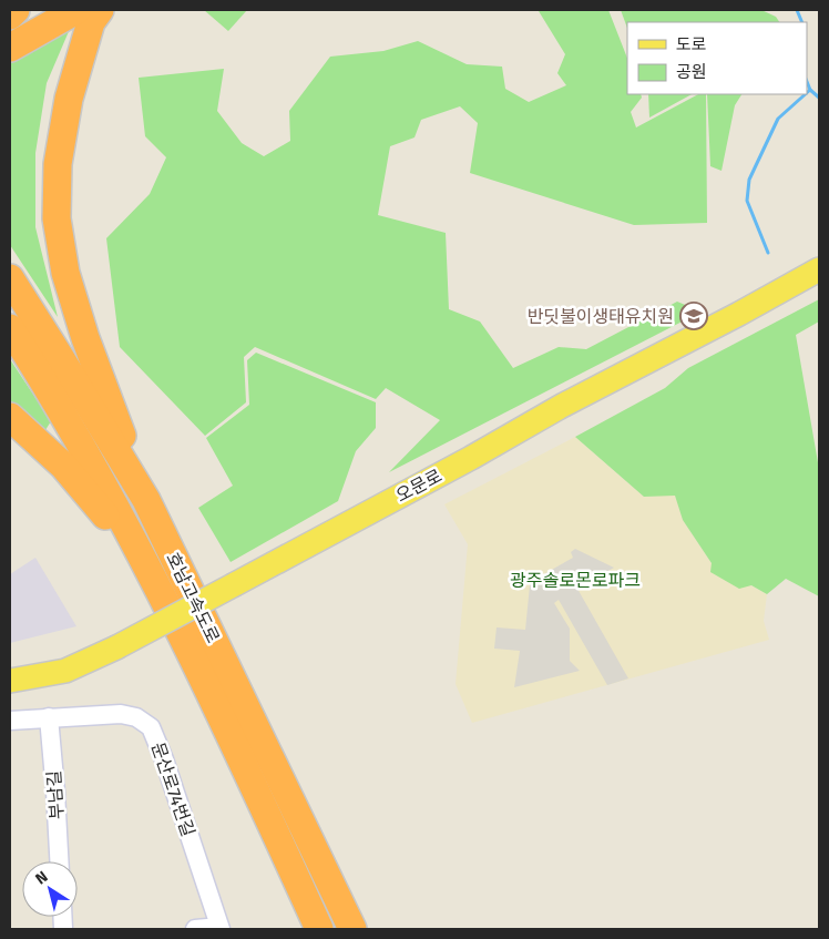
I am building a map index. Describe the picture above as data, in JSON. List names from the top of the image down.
{
  "streets": {
    "highway": ["호남고속도로"],
    "main road": ["오문로"],
    "street": ["문산로74번길", "부남길"]
  },
  "crossings": [
    ["문산로74번길", "부남길"]
  ],
  "parks": ["광주솔로몬로파크"],
  "places": {
    "school or university": ["반딧불이생태유치원"]
  },
  "legend": ["도로", "공원"],
  "north": "top left"
}
